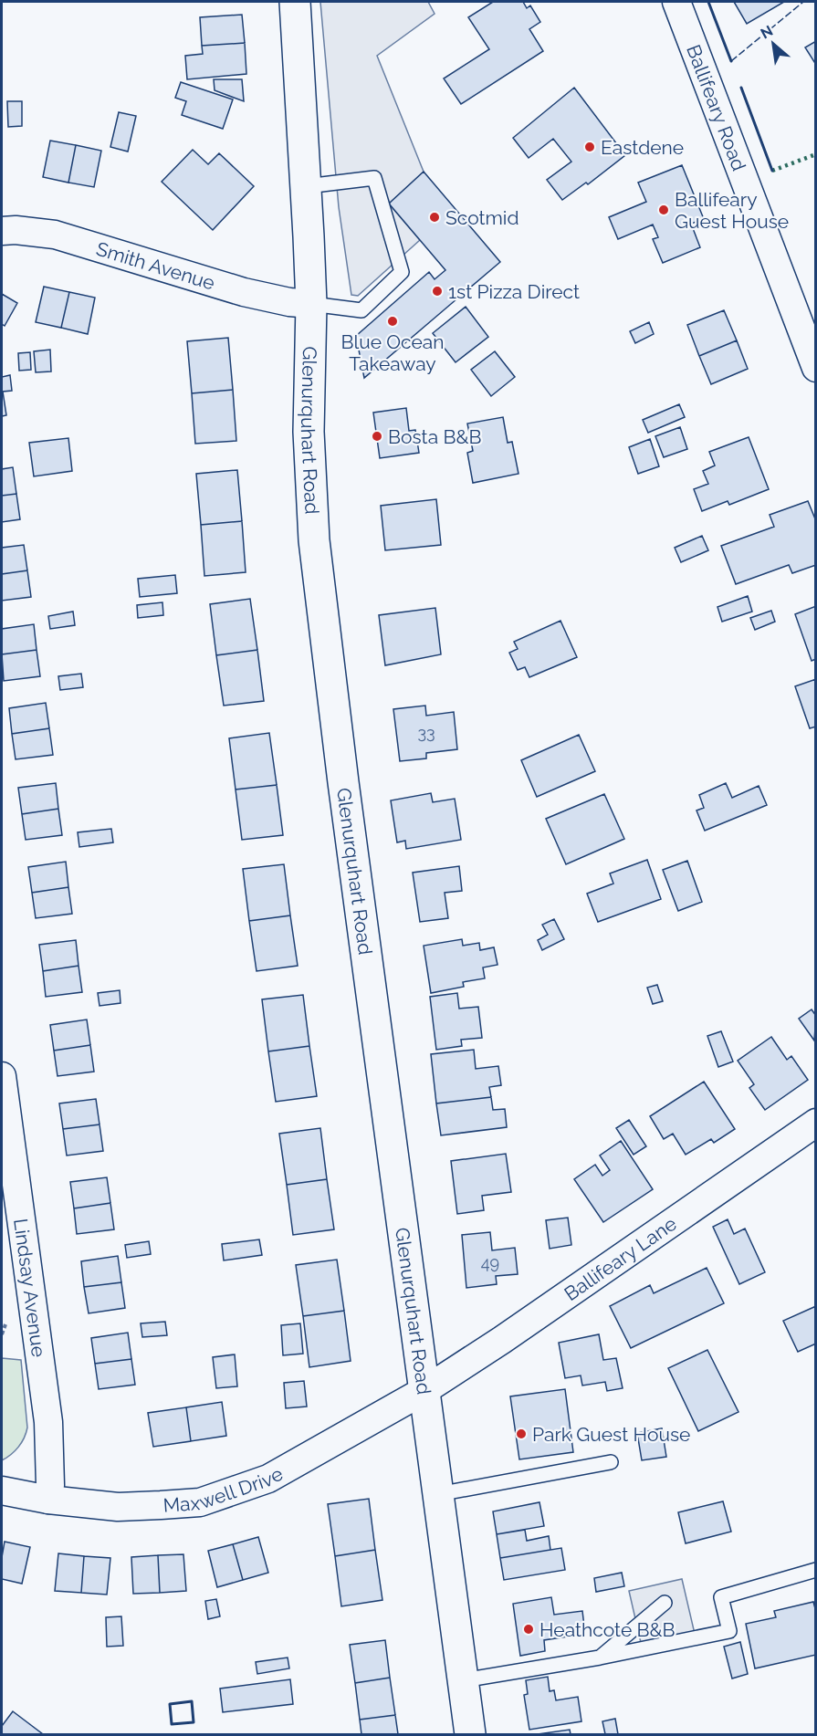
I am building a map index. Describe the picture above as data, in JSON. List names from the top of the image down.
{
  "streets": {
    "highway": ["Glenurquhart Road"],
    "street": [
      "Ballifeary Road",
      "Smith Avenue",
      "Ballifeary Lane",
      "Lindsay Avenue",
      "Maxwell Drive"
    ]
  },
  "crossings": [
    ["Smith Avenue", "Glenurquhart Road"],
    ["Glenurquhart Road", "Ballifeary Lane"],
    ["Glenurquhart Road", "Maxwell Drive"],
    ["Ballifeary Lane", "Maxwell Drive"],
    ["Lindsay Avenue", "Maxwell Drive"]
  ],
  "places": [
    "Eastdene",
    "Ballifeary Guest House",
    "Scotmid",
    "1st Pizza Direct",
    "Blue Ocean Takeaway",
    "Bosta B&B",
    "Park Guest House",
    "Heathcote B&B"
  ],
  "house_numbers": ["33", "49"],
  "north": "top left"
}
